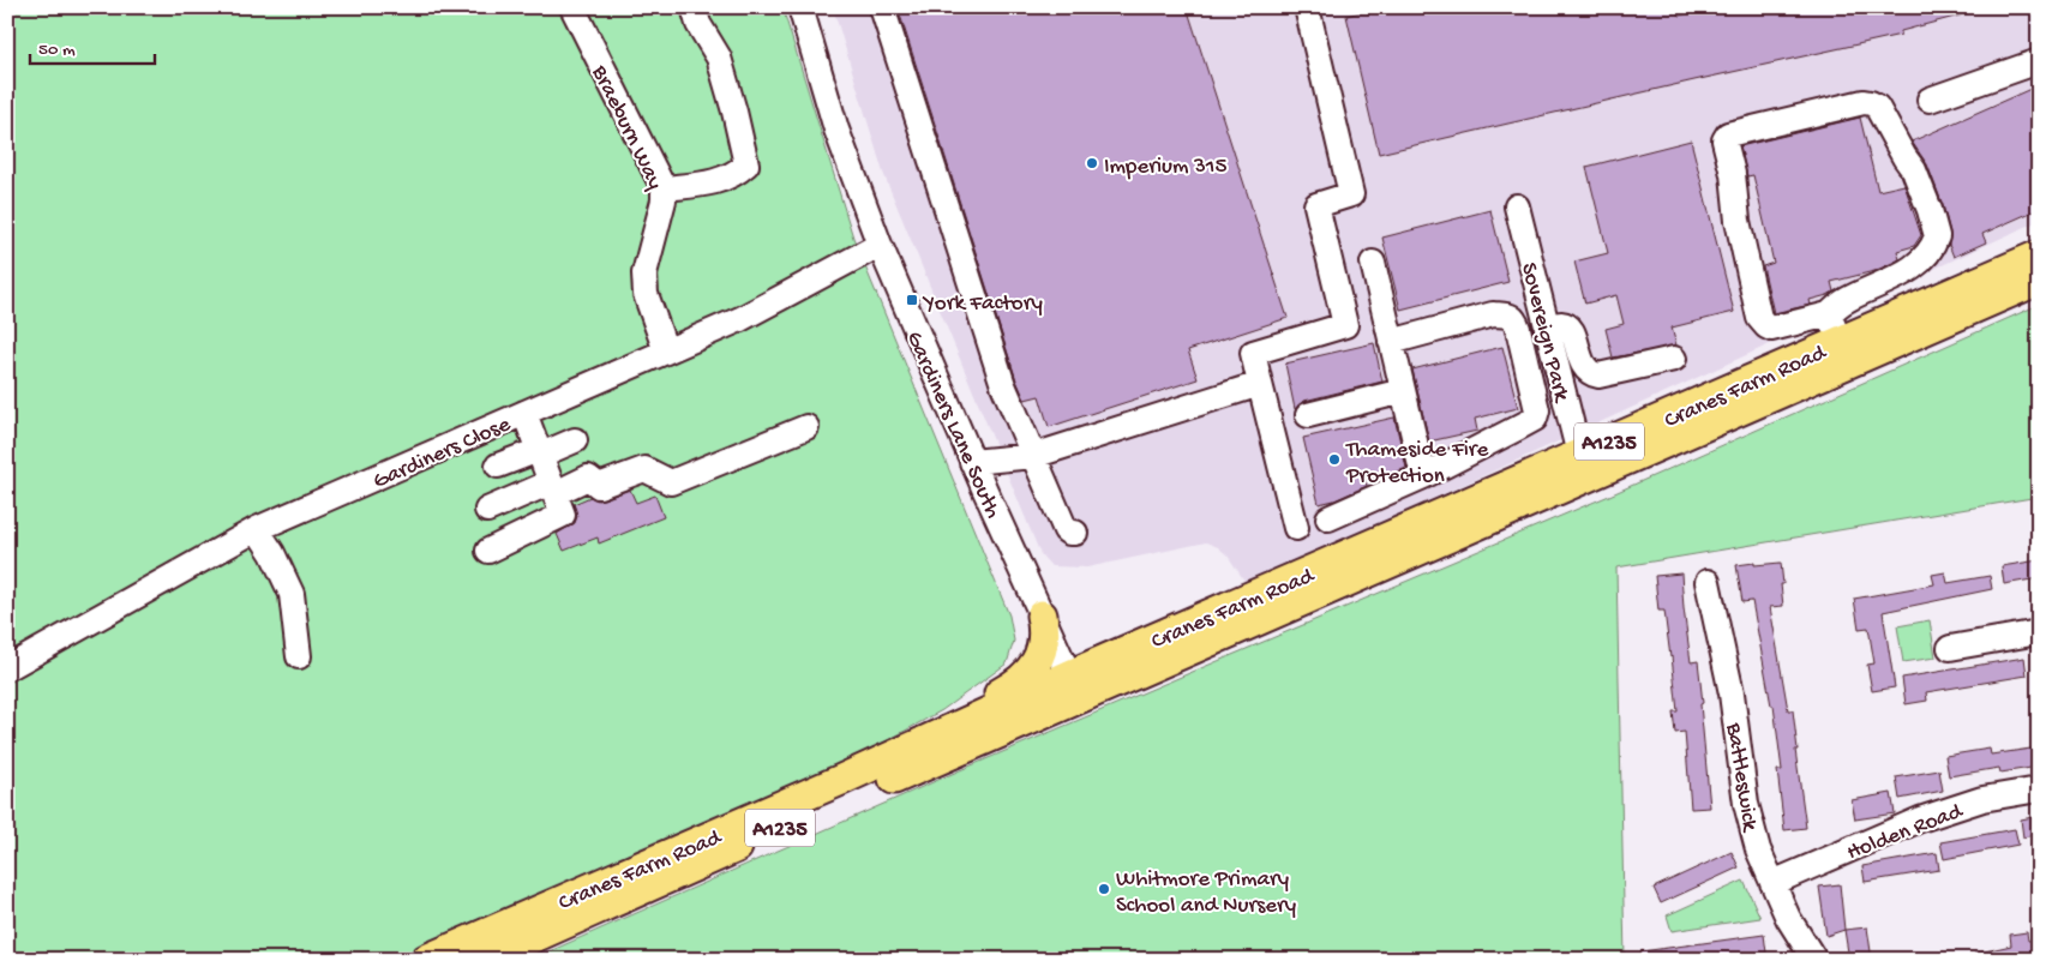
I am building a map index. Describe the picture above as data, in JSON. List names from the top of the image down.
{
  "streets": {
    "main road": ["Cranes Farm Road", "A1235"],
    "street": [
      "Braeburn Way",
      "Sovereign Park",
      "Gardiners Lane South",
      "Gardiners Close",
      "Battleswick",
      "Holden Road"
    ]
  },
  "crossings": [
    ["Braeburn Way", "Gardiners Close"],
    ["Sovereign Park", "Cranes Farm Road"],
    ["Cranes Farm Road", "Gardiners Lane South"],
    ["Cranes Farm Road", "A1235"],
    ["Gardiners Lane South", "A1235"],
    ["Gardiners Lane South", "Gardiners Close"],
    ["Battleswick", "Holden Road"]
  ],
  "places": {
    "other": ["Imperium 315", "Thameside Fire Protection", "Whitmore Primary School and Nursery"],
    "transit": ["York Factory"]
  },
  "scale_bar": "50 m"
}
